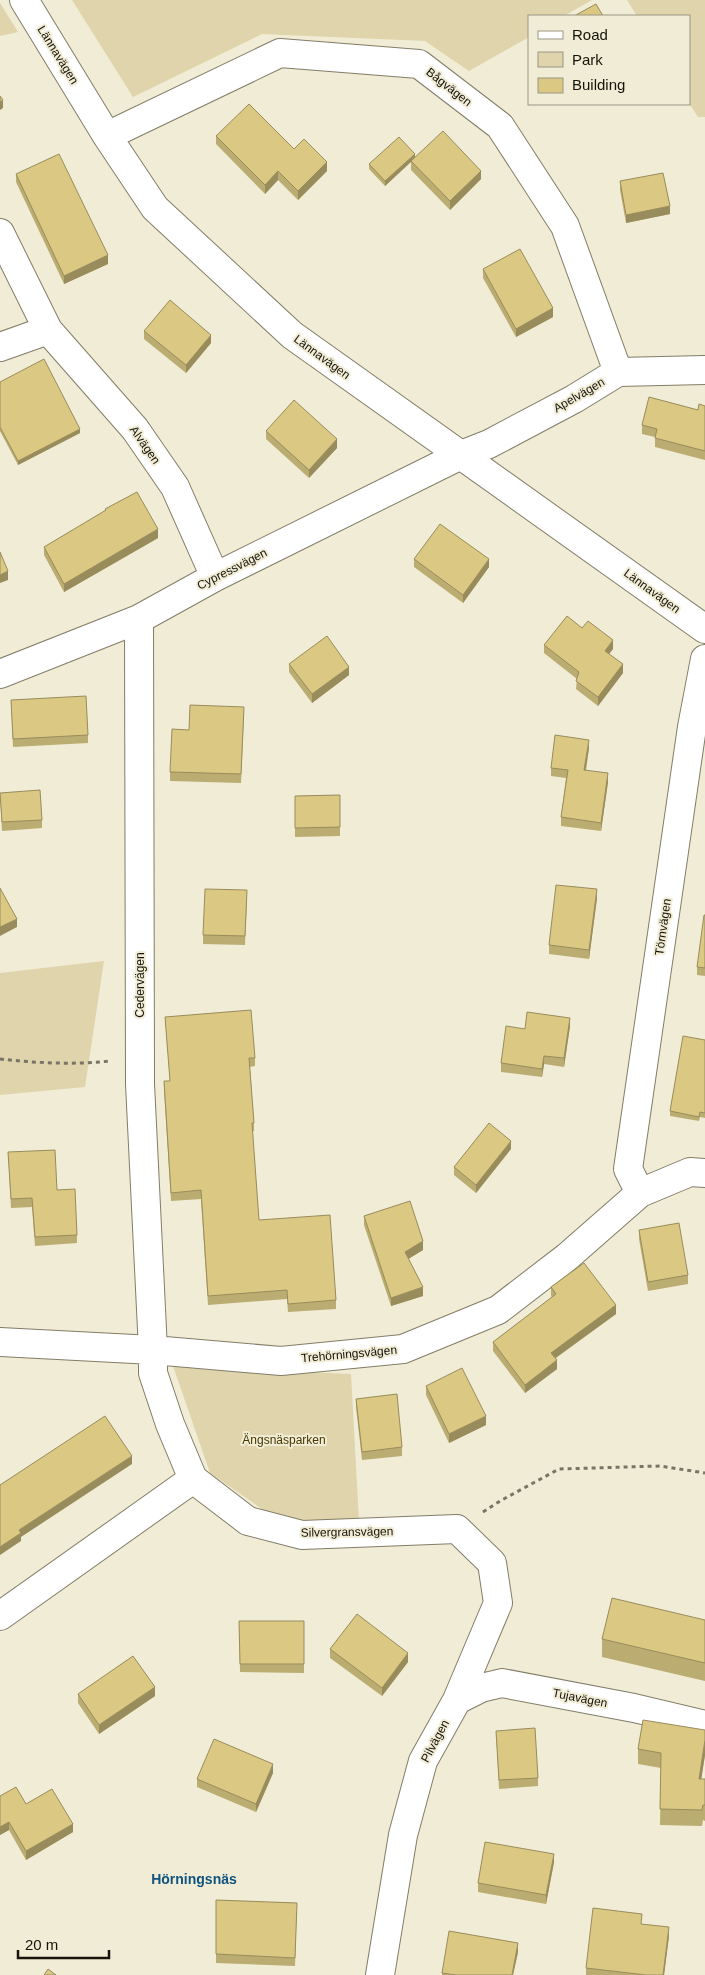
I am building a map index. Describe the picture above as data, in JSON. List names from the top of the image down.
{
  "streets": {
    "street": [
      "Lännavägen",
      "Bågvägen",
      "Apelvägen",
      "Alvägen",
      "Cypressvägen",
      "Törnvägen",
      "Cedervägen",
      "Trehörningsvägen",
      "Silvergransvägen",
      "Tujavägen",
      "Pilvägen"
    ]
  },
  "crossings": [
    ["Lännavägen", "Bågvägen"],
    ["Lännavägen", "Apelvägen"],
    ["Lännavägen", "Cypressvägen"],
    ["Bågvägen", "Apelvägen"],
    ["Apelvägen", "Cypressvägen"],
    ["Alvägen", "Cypressvägen"],
    ["Cypressvägen", "Cedervägen"],
    ["Törnvägen", "Trehörningsvägen"],
    ["Cedervägen", "Trehörningsvägen"],
    ["Cedervägen", "Silvergransvägen"],
    ["Trehörningsvägen", "Silvergransvägen"],
    ["Silvergransvägen", "Pilvägen"],
    ["Tujavägen", "Pilvägen"]
  ],
  "districts": ["Hörningsnäs"],
  "parks": ["Ängsnäsparken"],
  "legend": ["Road", "Park", "Building"],
  "scale_bar": "20 m"
}
